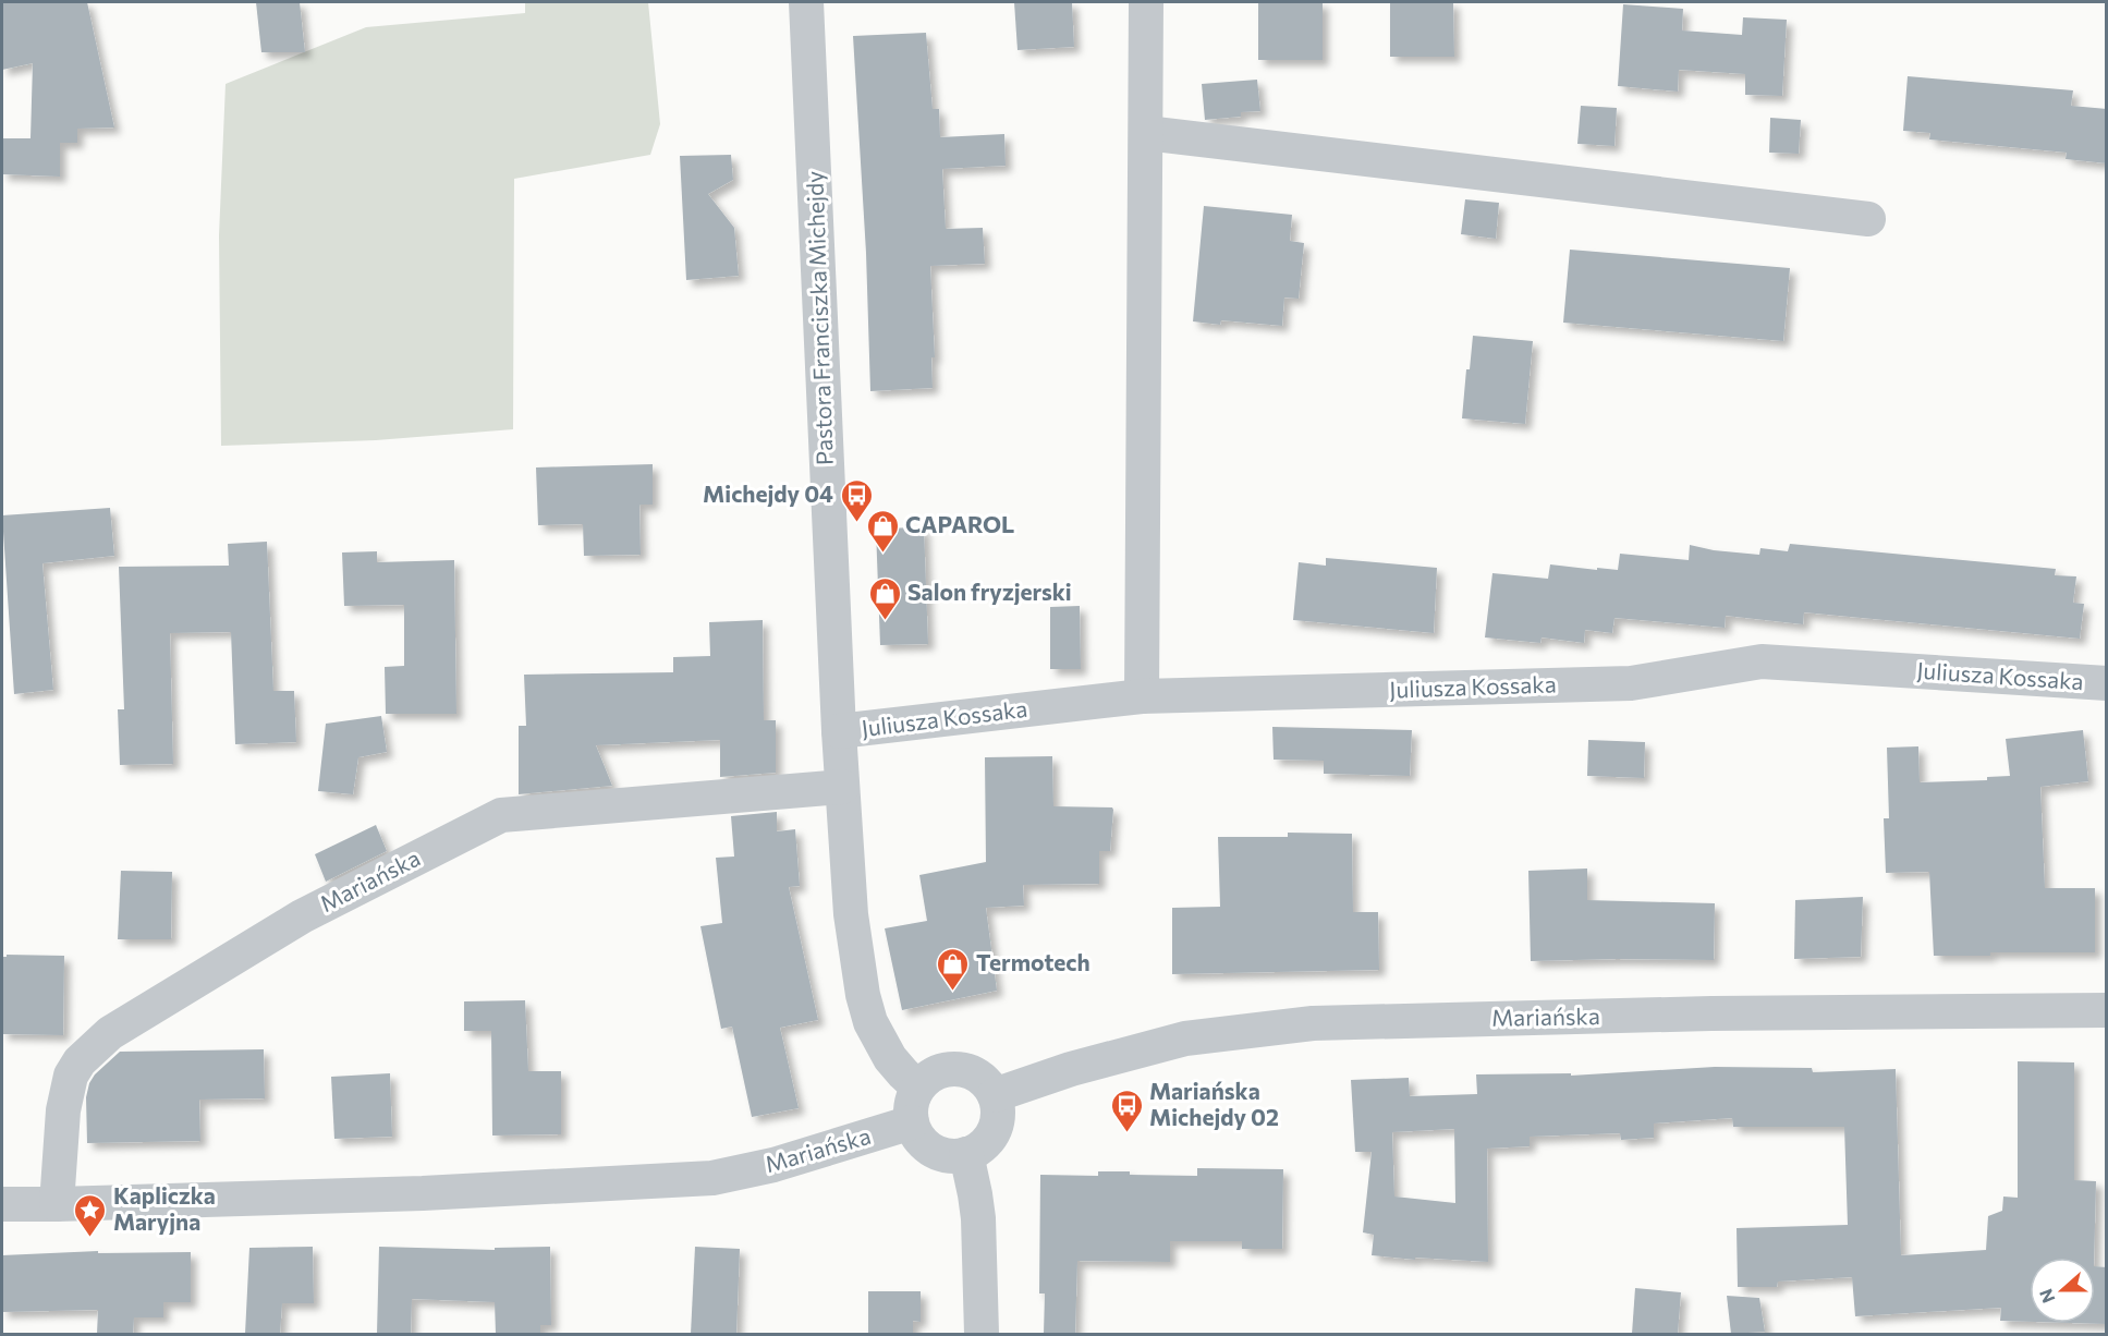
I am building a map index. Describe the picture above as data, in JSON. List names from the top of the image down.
{
  "streets": {
    "street": ["Pastora Franciszka Michejdy", "Juliusza Kossaka", "Mariańska"]
  },
  "crossings": [
    ["Pastora Franciszka Michejdy", "Juliusza Kossaka"],
    ["Pastora Franciszka Michejdy", "Mariańska"]
  ],
  "places": {
    "bus stop": ["Michejdy 04", "Mariańska Michejdy 02"],
    "shop": ["CAPAROL", "Salon fryzjerski", "Termotech"],
    "place": ["Kapliczka Maryjna"]
  },
  "north": "left"
}
